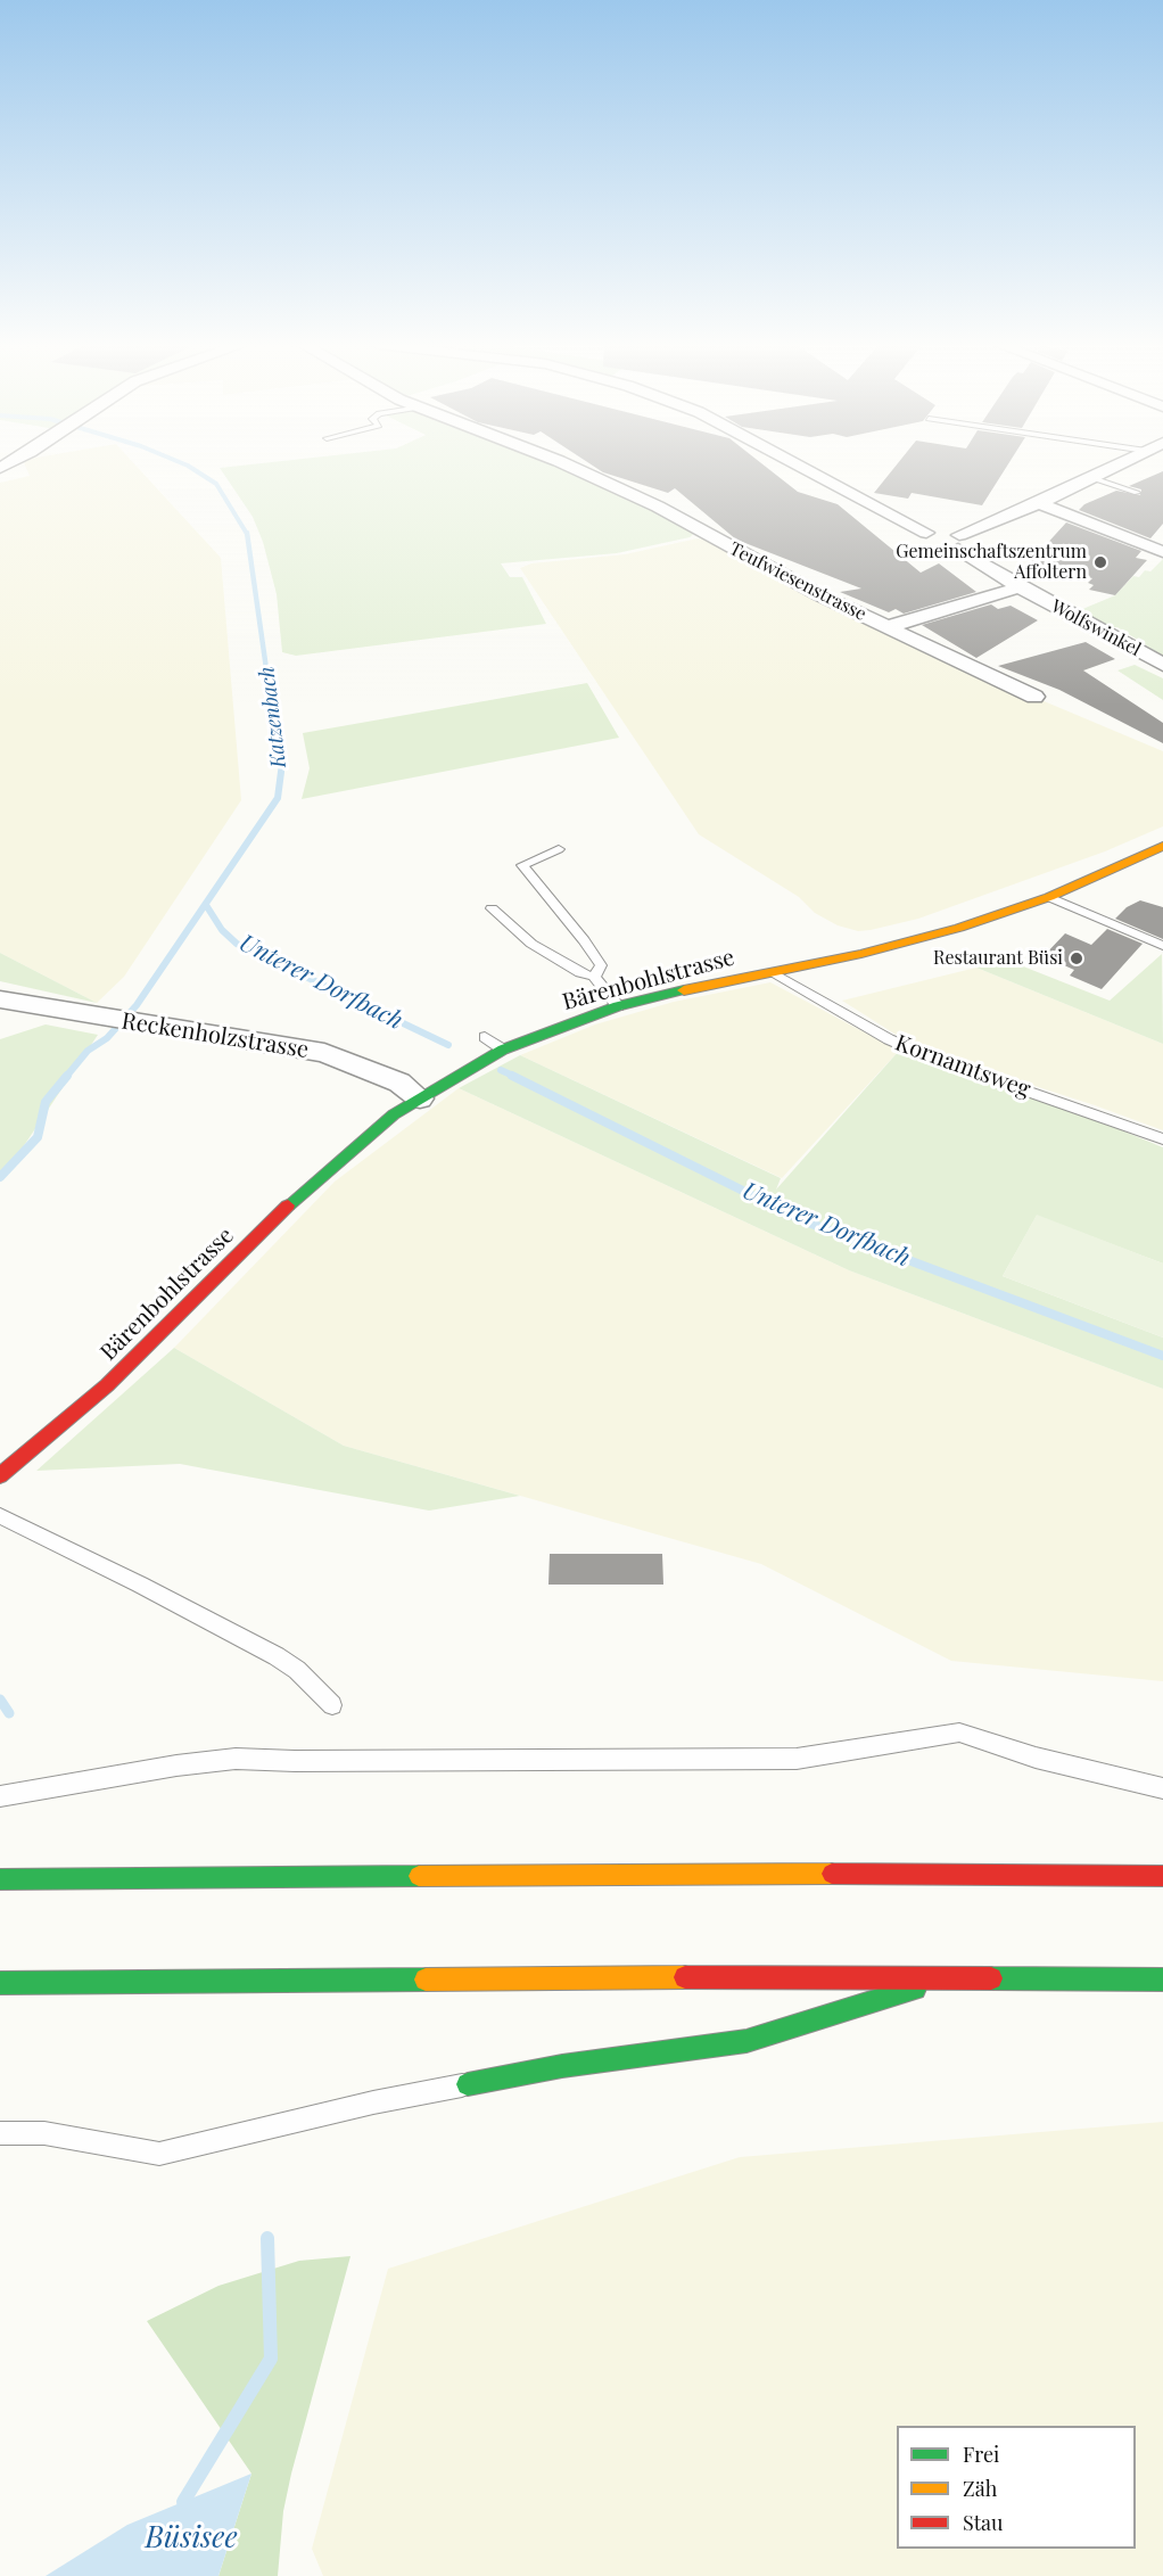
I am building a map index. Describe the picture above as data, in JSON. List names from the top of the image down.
{
  "streets": {
    "main road": ["Bärenbohlstrasse"],
    "street": ["Teufwiesenstrasse", "Wolfswinkel", "Reckenholzstrasse"],
    "lane": ["Kornamtsweg"]
  },
  "crossings": [
    ["Bärenbohlstrasse", "Reckenholzstrasse"],
    ["Bärenbohlstrasse", "Kornamtsweg"]
  ],
  "water": ["Katzenbach", "Unterer Dorfbach", "Büsisee"],
  "places": ["Gemeinschaftszentrum Affoltern", "Restaurant Büsi"],
  "legend": ["Frei", "Zäh", "Stau"]
}
